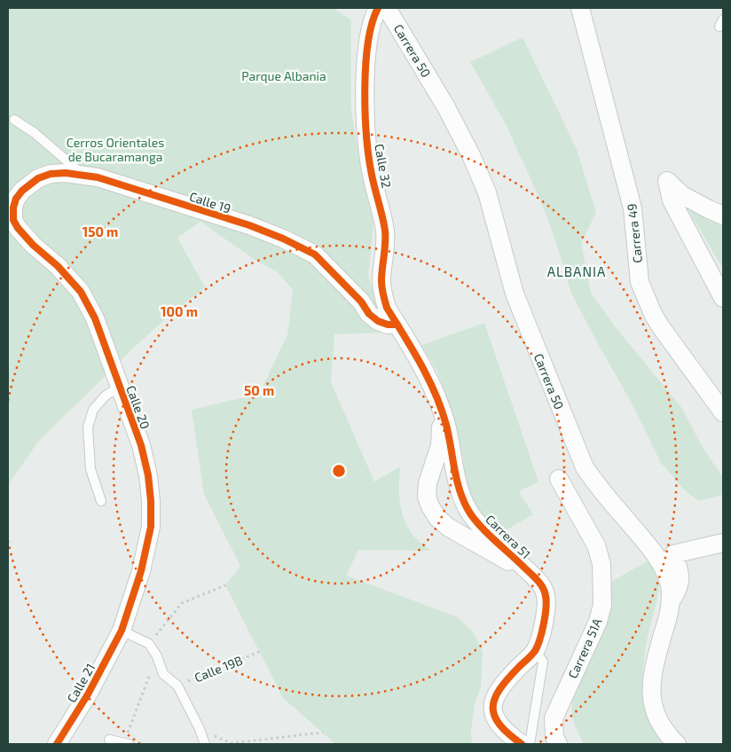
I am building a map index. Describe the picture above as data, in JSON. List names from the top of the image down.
{
  "streets": {
    "street": [
      "Carrera 50",
      "Calle 32",
      "Calle 19",
      "Carrera 49",
      "Calle 20",
      "Carrera 51",
      "Carrera 51A",
      "Calle 21"
    ],
    "path": ["Calle 19B"]
  },
  "crossings": [
    ["Calle 32", "Calle 19"],
    ["Calle 32", "Carrera 51"],
    ["Calle 19", "Calle 20"],
    ["Calle 19", "Carrera 51"],
    ["Calle 20", "Calle 21"]
  ],
  "districts": ["ALBANIA"],
  "parks": ["Parque Albania", "Cerros Orientales de Bucaramanga"],
  "rings": ["150 m", "100 m", "50 m"]
}
